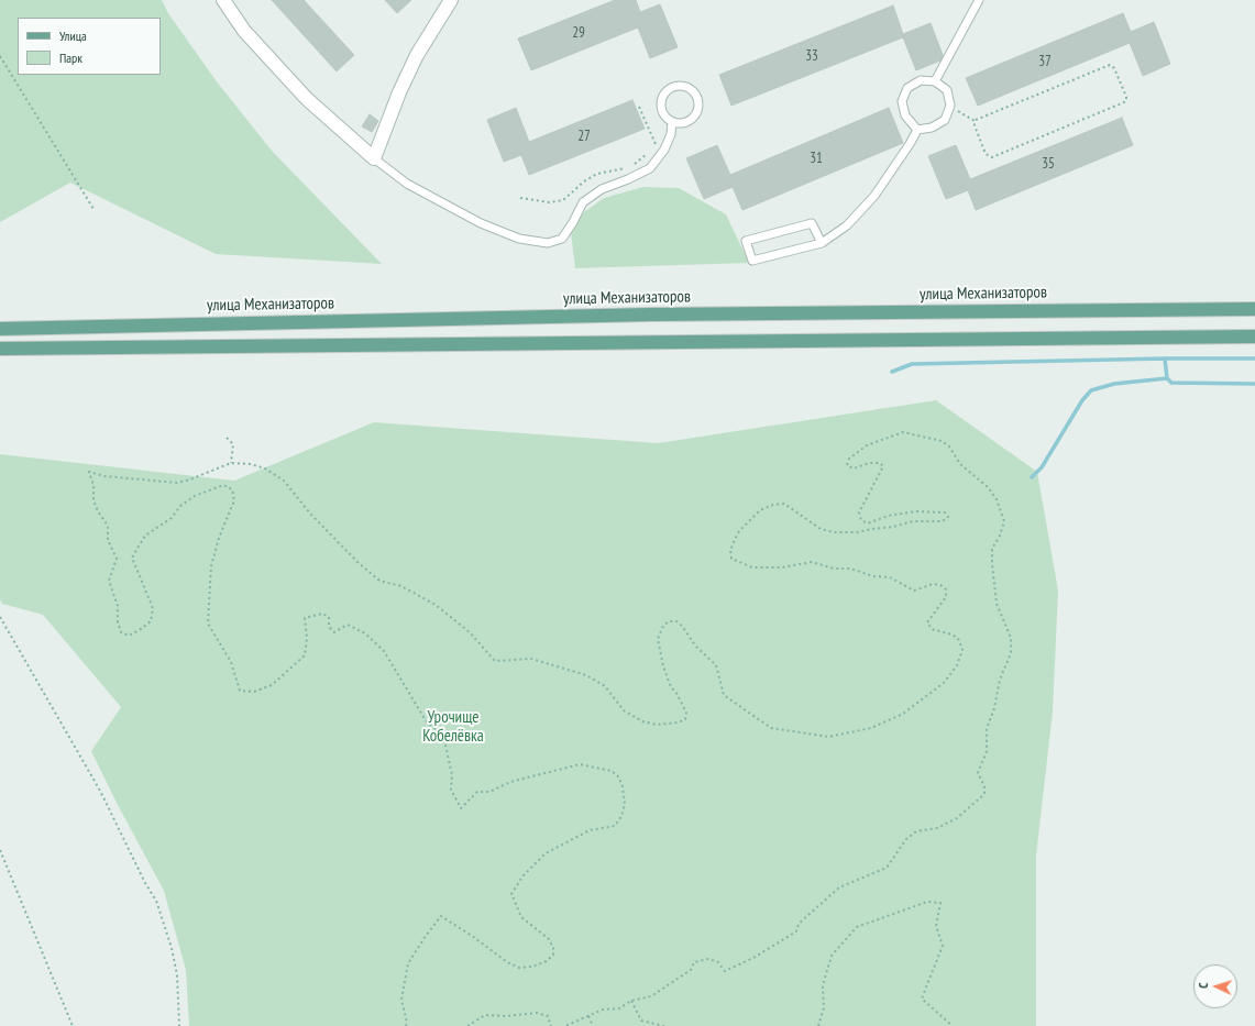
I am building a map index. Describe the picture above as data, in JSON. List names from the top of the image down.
{
  "streets": {
    "main road": ["улица Механизаторов"]
  },
  "parks": ["Урочище Кобелёвка"],
  "house_numbers": [
    "29",
    "33",
    "37",
    "27",
    "31",
    "35"
  ],
  "legend": ["Улица", "Парк"],
  "north": "left"
}
